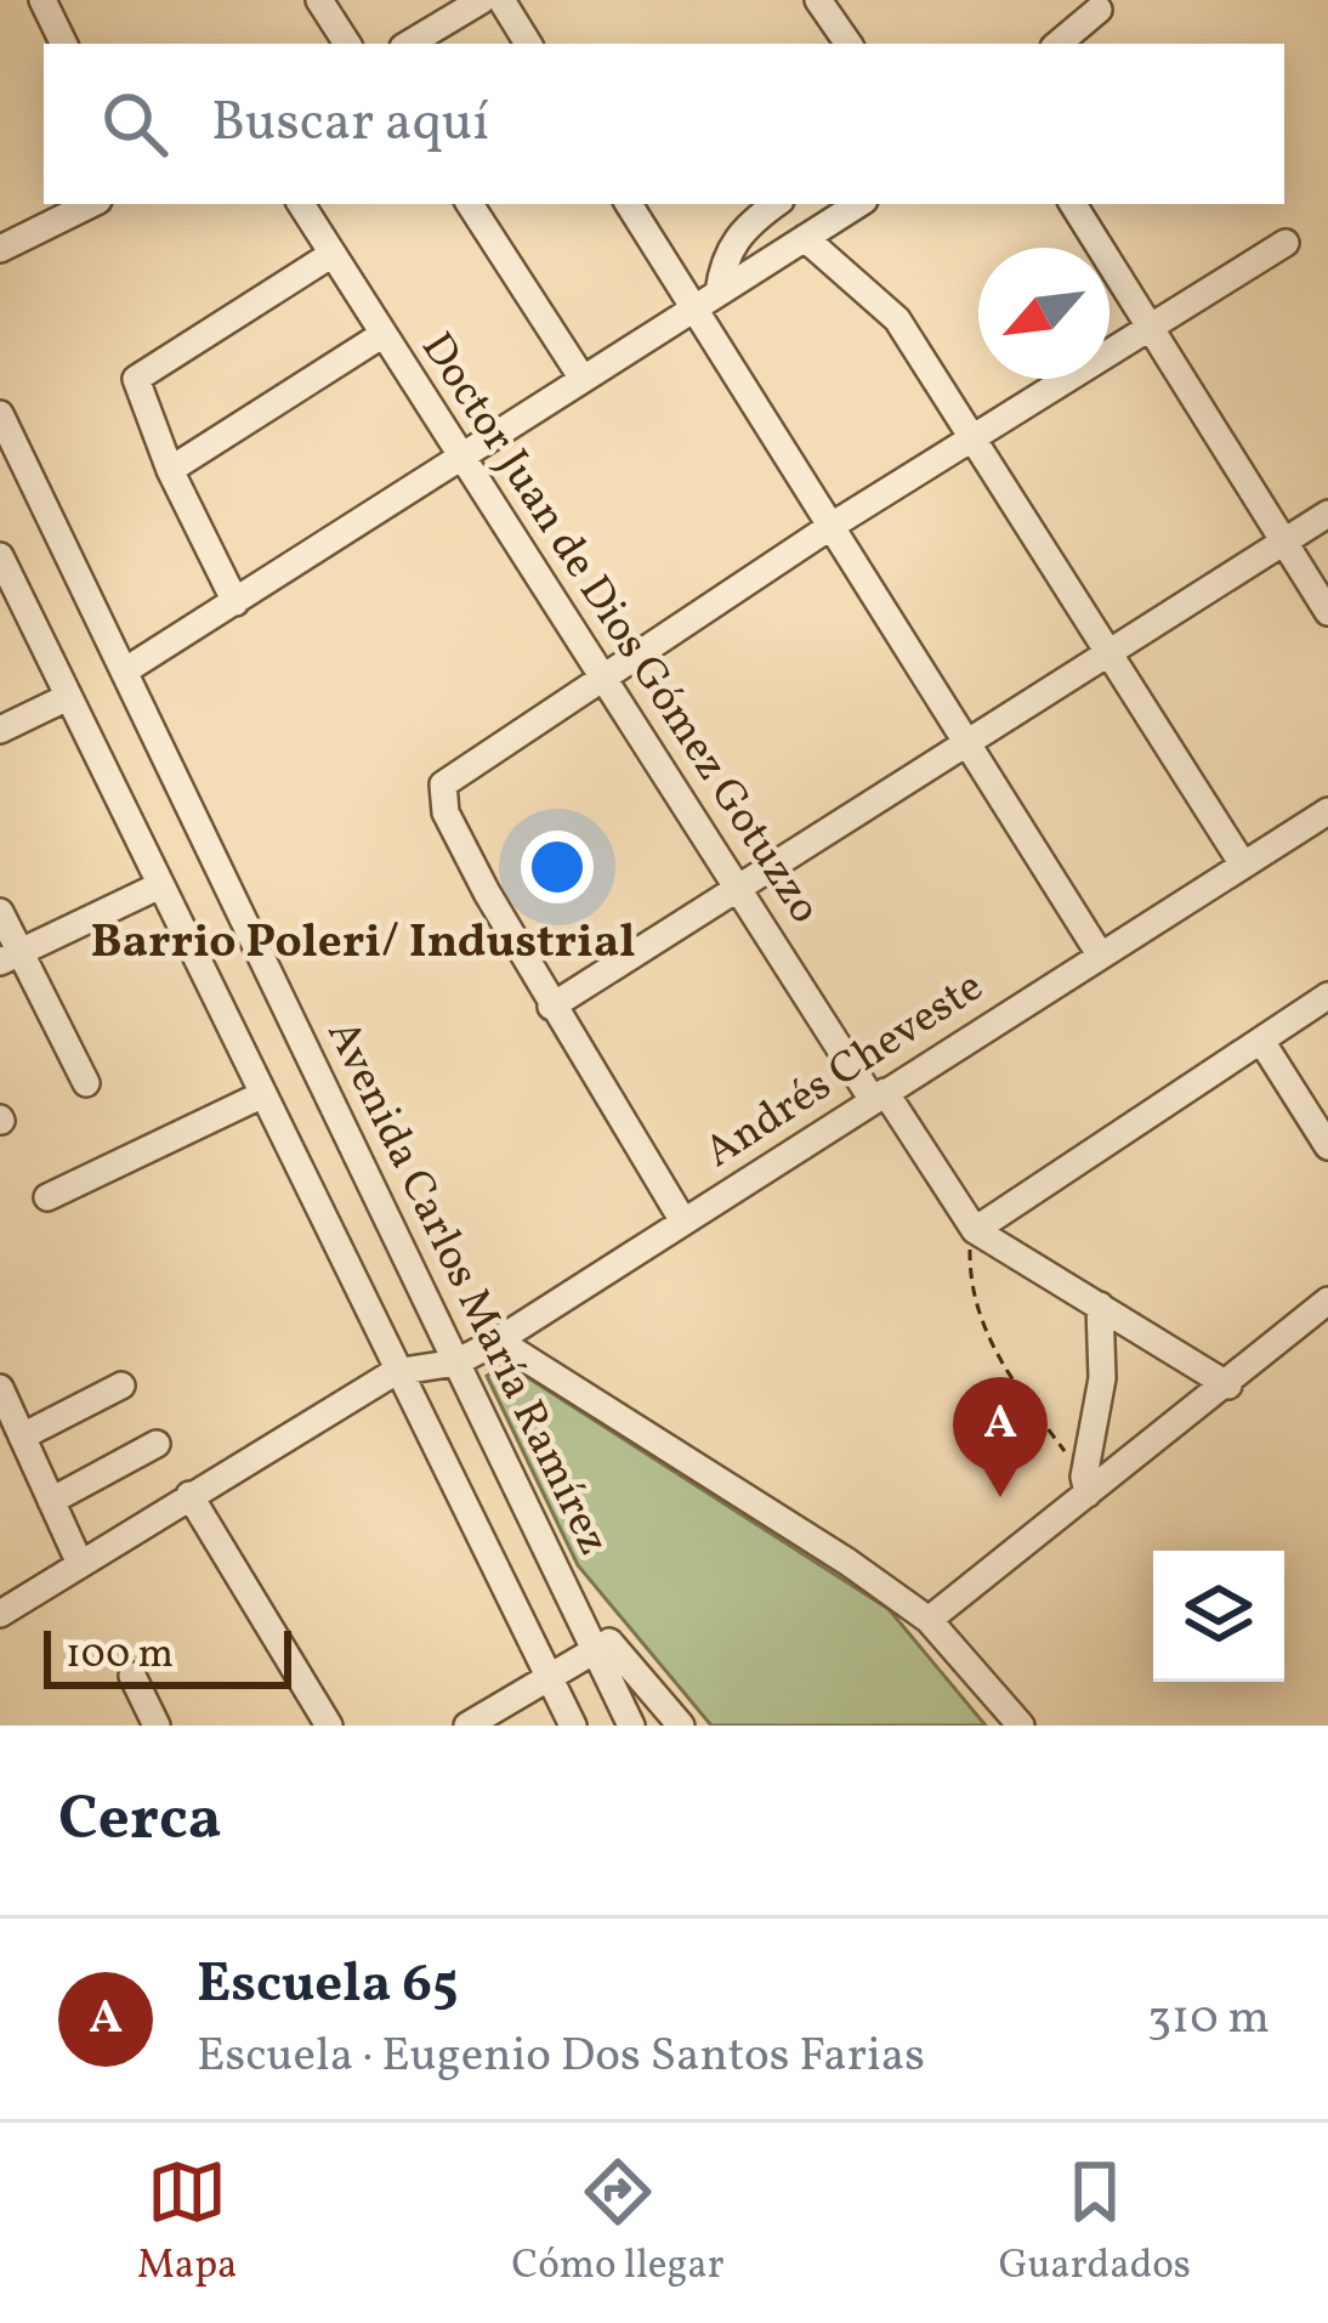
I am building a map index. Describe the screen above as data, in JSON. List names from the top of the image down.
{
  "streets": {
    "street": ["Doctor Juan de Dios Gómez Gotuzzo", "Andrés Cheveste", "Avenida Carlos María Ramírez"]
  },
  "crossings": [
    ["Doctor Juan de Dios Gómez Gotuzzo", "Andrés Cheveste"],
    ["Andrés Cheveste", "Avenida Carlos María Ramírez"]
  ],
  "districts": ["Barrio Poleri/ Industrial"],
  "scale_bar": "100 m",
  "north": "bottom left",
  "page": {
    "search": "Buscar aquí",
    "pins": "A",
    "scale": "100 m",
    "heading": "Cerca",
    "list": [
      {
        "mark": "A",
        "name": "Escuela 65",
        "note": "Escuela · Eugenio Dos Santos Farias",
        "value": "310 m"
      }
    ],
    "nav": ["Mapa", "Cómo llegar", "Guardados"]
  }
}
